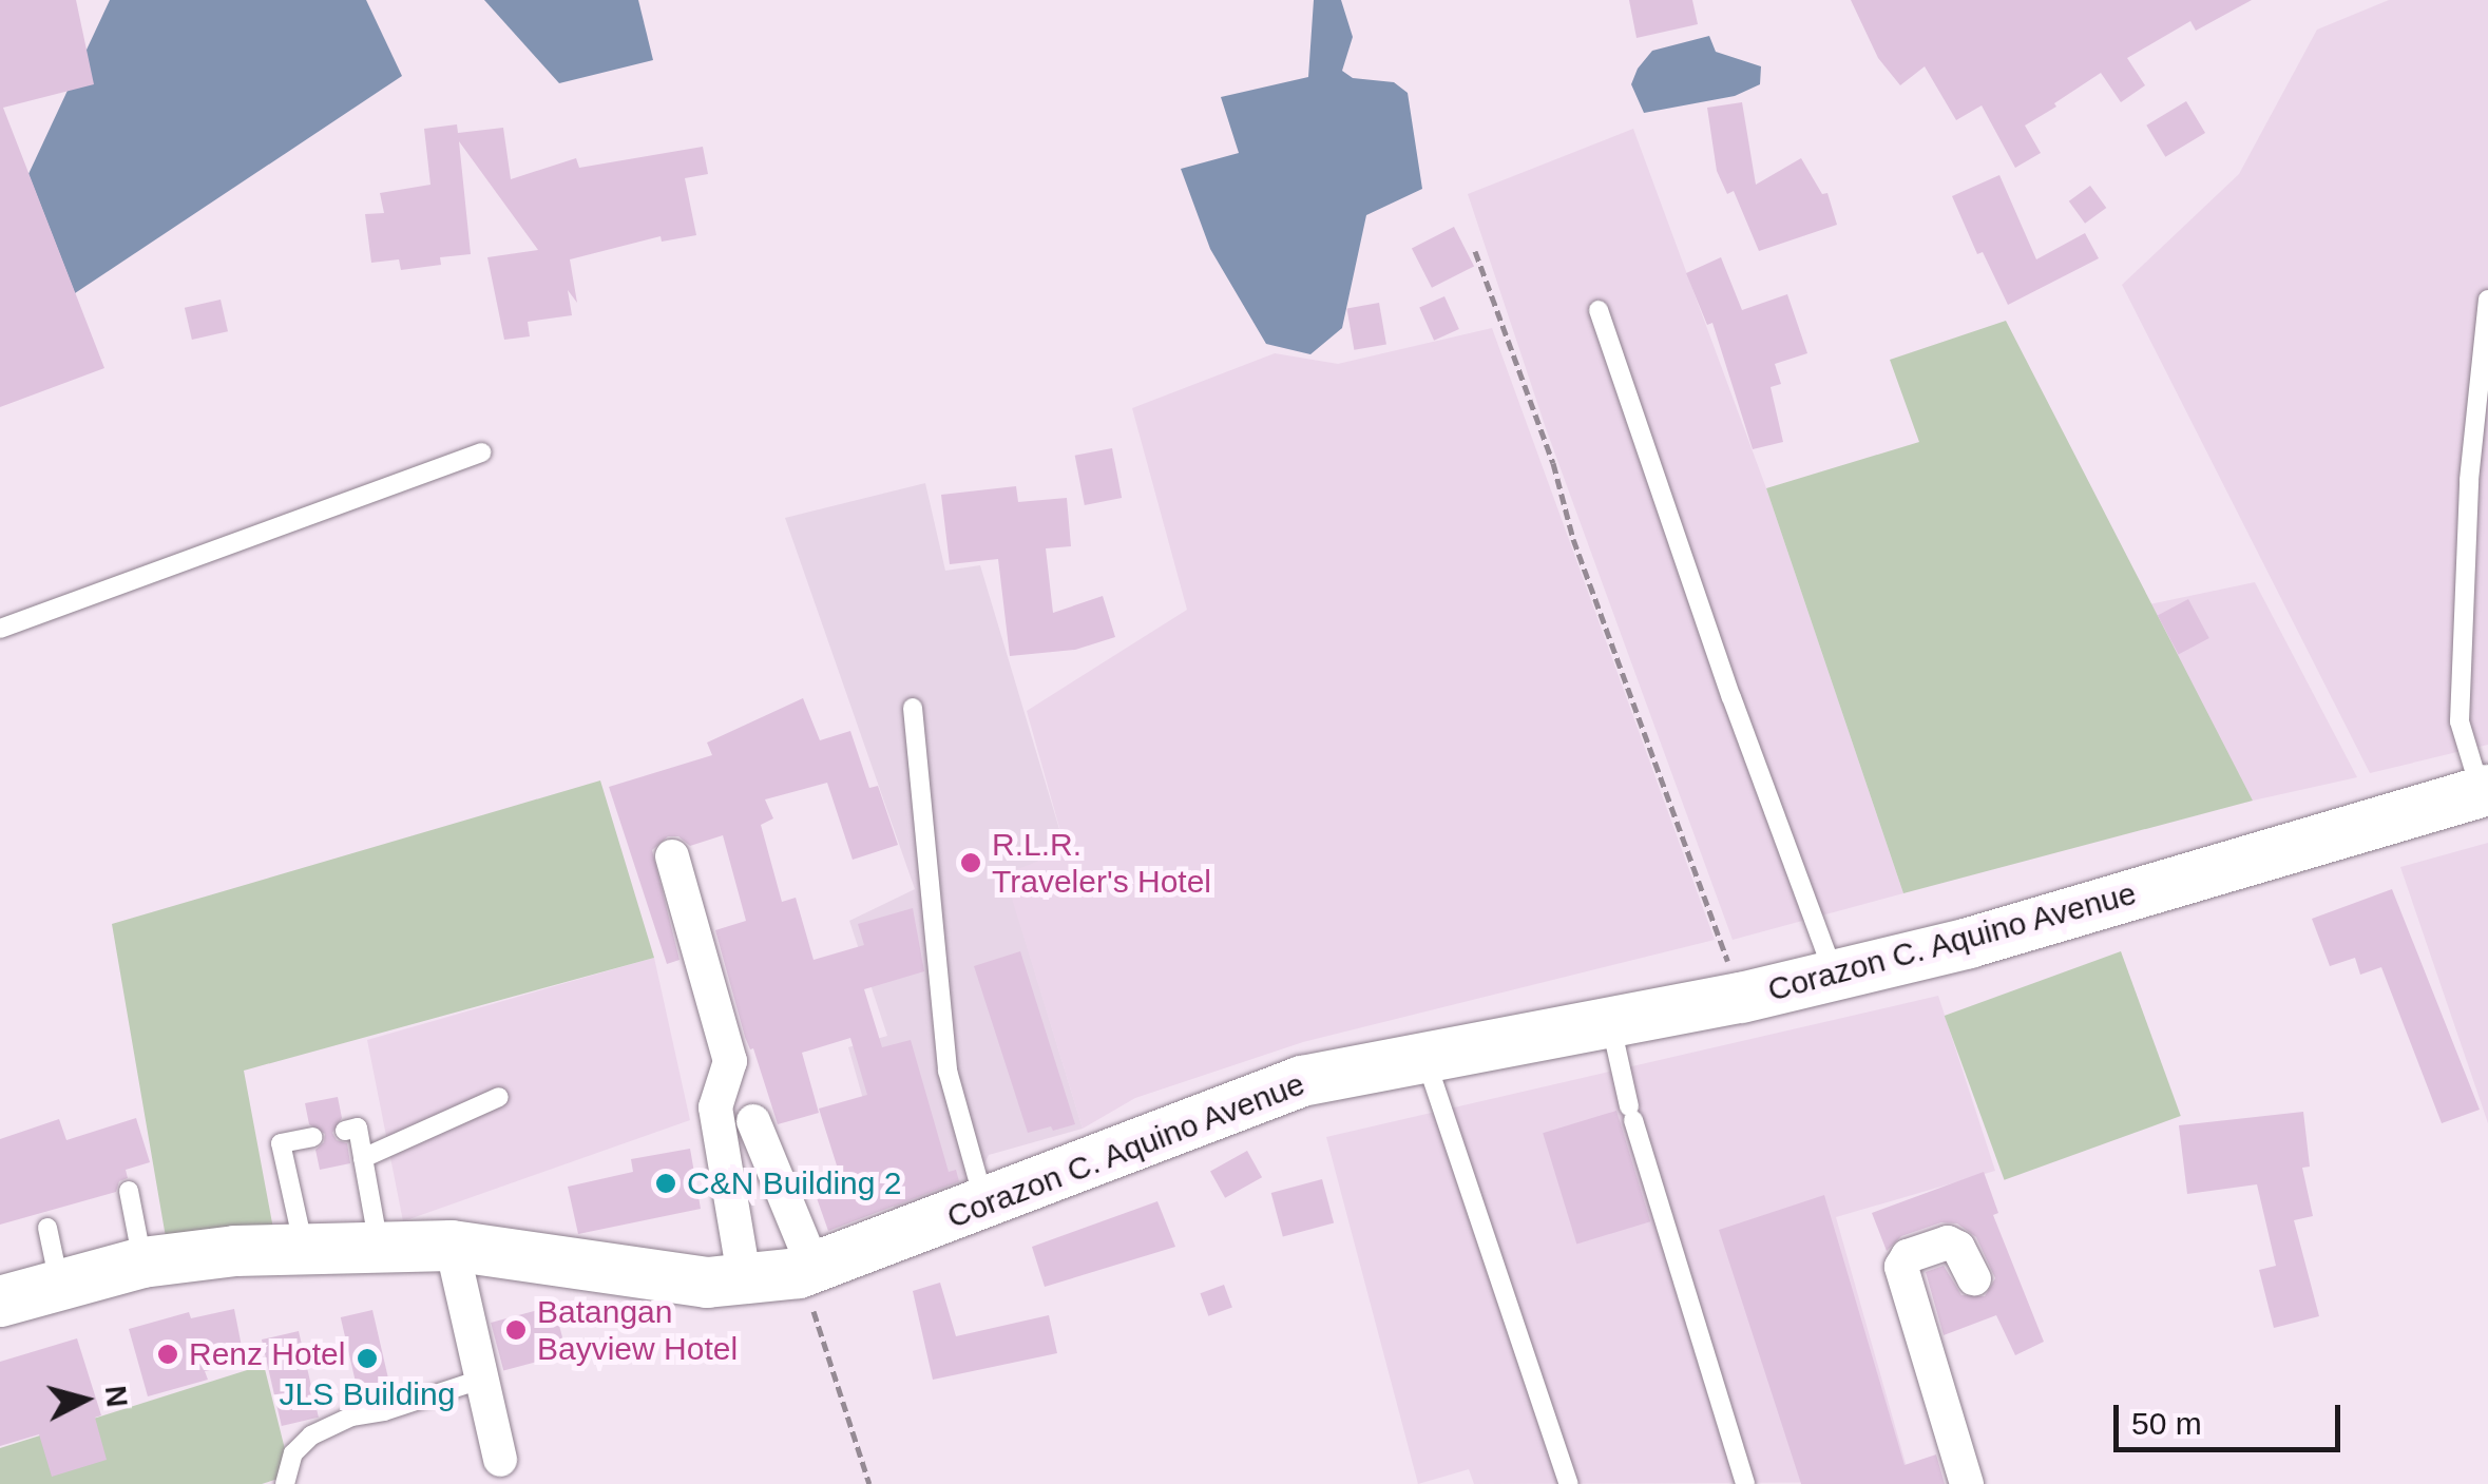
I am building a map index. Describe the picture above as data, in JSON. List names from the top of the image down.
{
  "streets": {
    "main road": ["Corazon C. Aquino Avenue"]
  },
  "places": [
    "R.L.R. Traveler's Hotel",
    "C&N Building 2",
    "Batangan Bayview Hotel",
    "Renz Hotel",
    "JLS Building"
  ],
  "scale_bar": "50 m",
  "north": "right"
}
